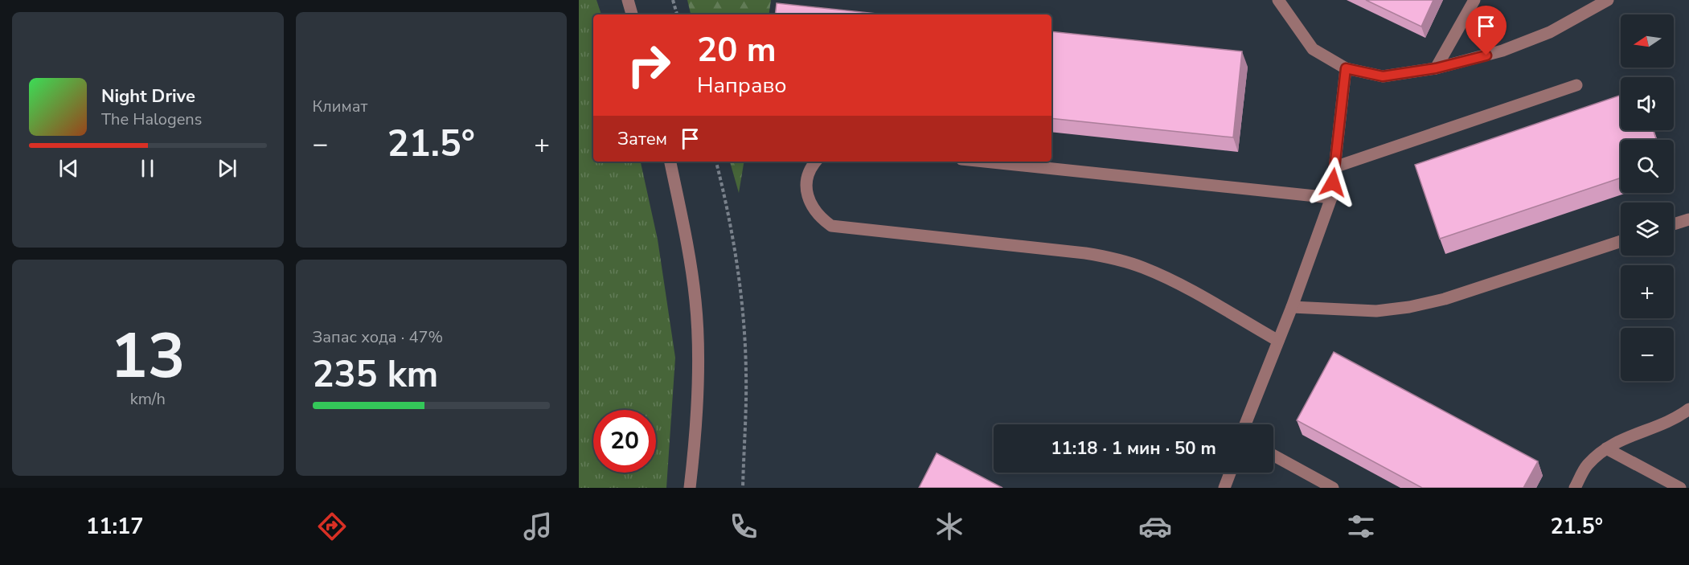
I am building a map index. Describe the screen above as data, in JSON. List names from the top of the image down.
{
  "north": "left",
  "page": {
    "tile": [
      "Климат",
      ["13", "km/h"],
      ["Запас хода · 47%", "235 km"]
    ],
    "map_buttons": ["+", "−"],
    "turn": ["20 m", "Направо"],
    "song": ["Night Drive", "The Halogens"],
    "then": "Затем",
    "heat": ["−", "21.5°", "+"],
    "limit": "20",
    "trip": "11:18 · 1 мин · 50 m",
    "tabs": ["11:17", "21.5°"]
  }
}
